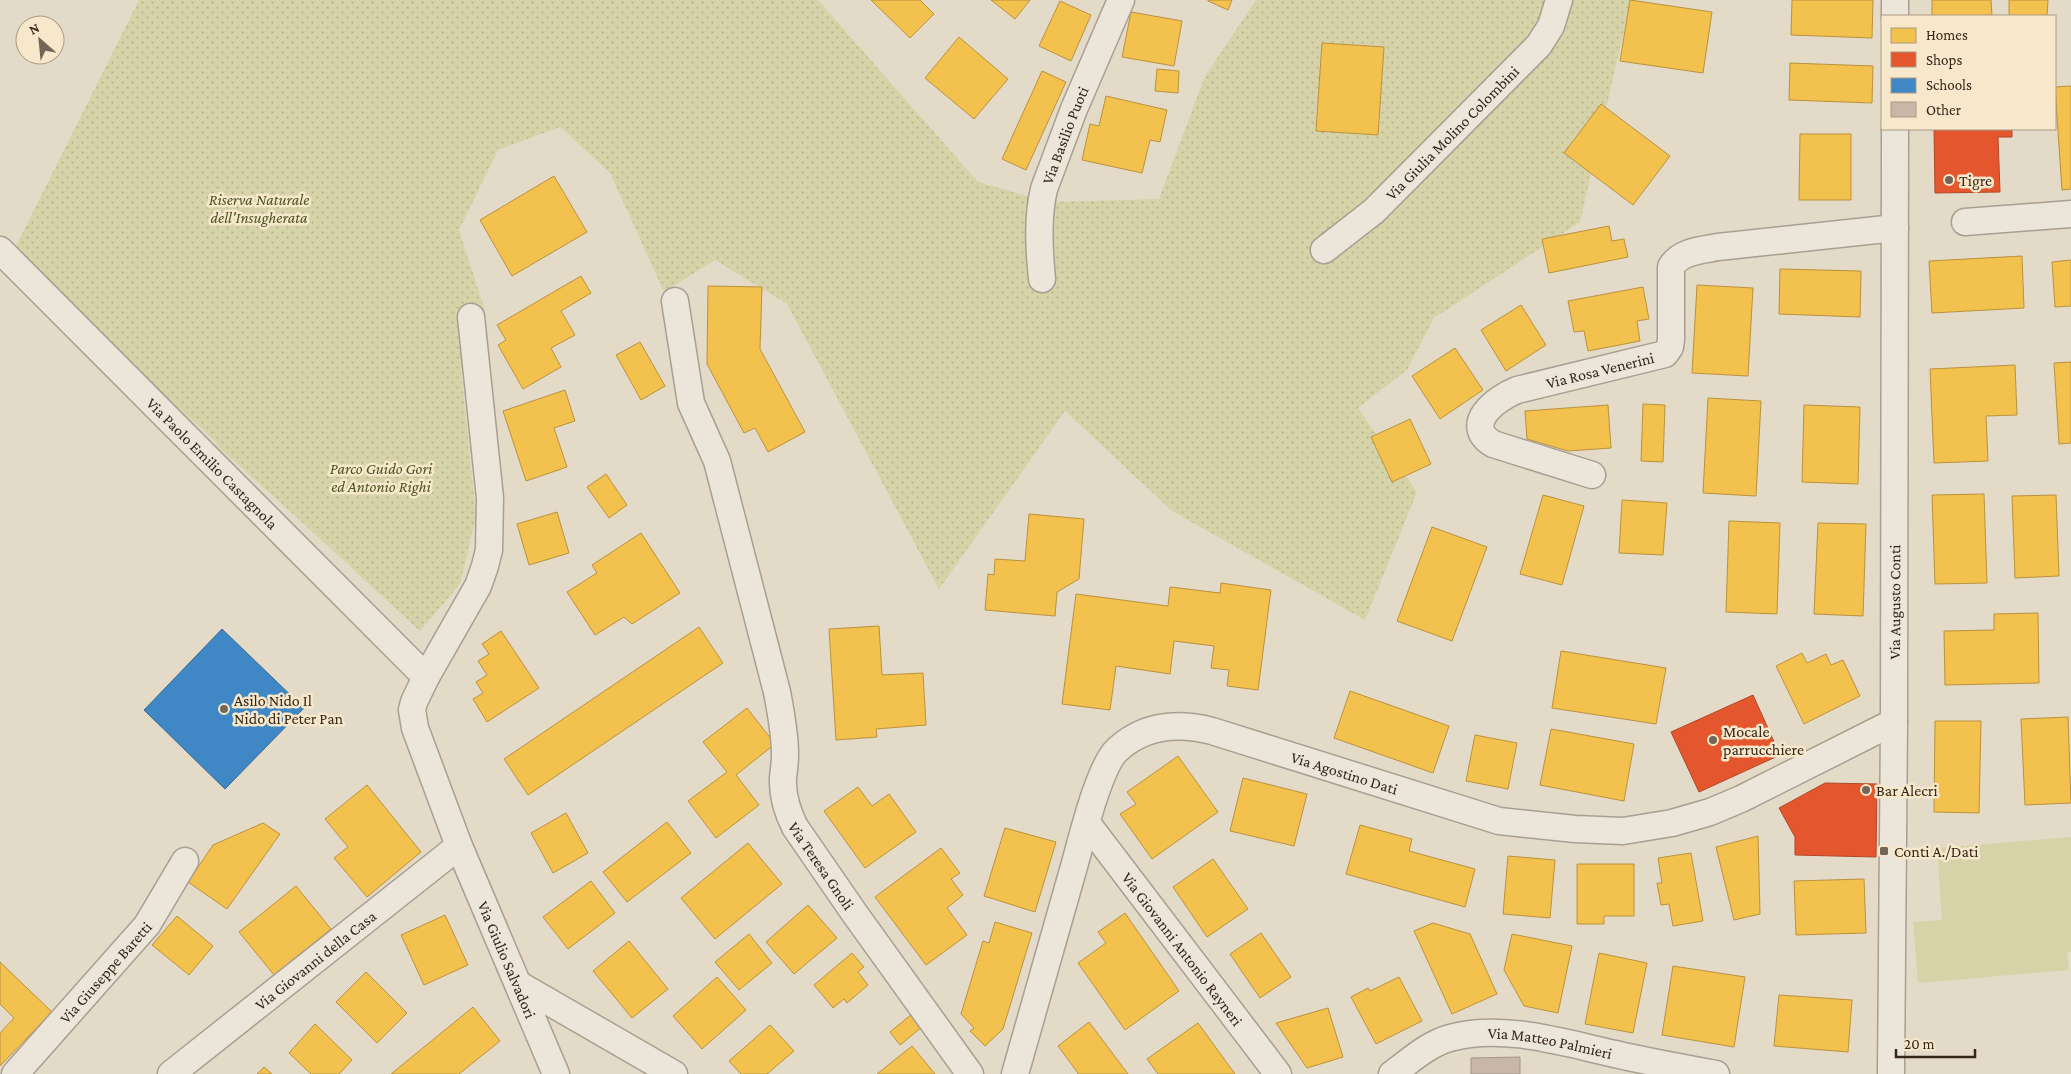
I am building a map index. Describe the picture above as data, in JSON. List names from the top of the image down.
{
  "streets": {
    "street": [
      "Via Giulia Molino Colombini",
      "Via Basilio Puoti",
      "Via Rosa Venerini",
      "Via Paolo Emilio Castagnola",
      "Via Augusto Conti",
      "Via Agostino Dati",
      "Via Teresa Gnoli",
      "Via Giovanni Antonio Rayneri",
      "Via Giovanni della Casa",
      "Via Giulio Salvadori",
      "Via Giuseppe Baretti",
      "Via Matteo Palmieri"
    ]
  },
  "crossings": [
    ["Via Rosa Venerini", "Via Augusto Conti"],
    ["Via Augusto Conti", "Via Agostino Dati"],
    ["Via Agostino Dati", "Via Giovanni Antonio Rayneri"],
    ["Via Giovanni della Casa", "Via Giulio Salvadori"]
  ],
  "parks": ["Riserva Naturale dell'Insugherata", "Parco Guido Gori ed Antonio Righi"],
  "places": {
    "other": [
      "Tigre",
      "Asilo Nido Il Nido di Peter Pan",
      "Mocale parrucchiere",
      "Bar Alecri"
    ],
    "transit": ["Conti A./Dati"]
  },
  "legend": [
    "Homes",
    "Shops",
    "Schools",
    "Other"
  ],
  "scale_bar": "20 m",
  "north": "top left"
}
